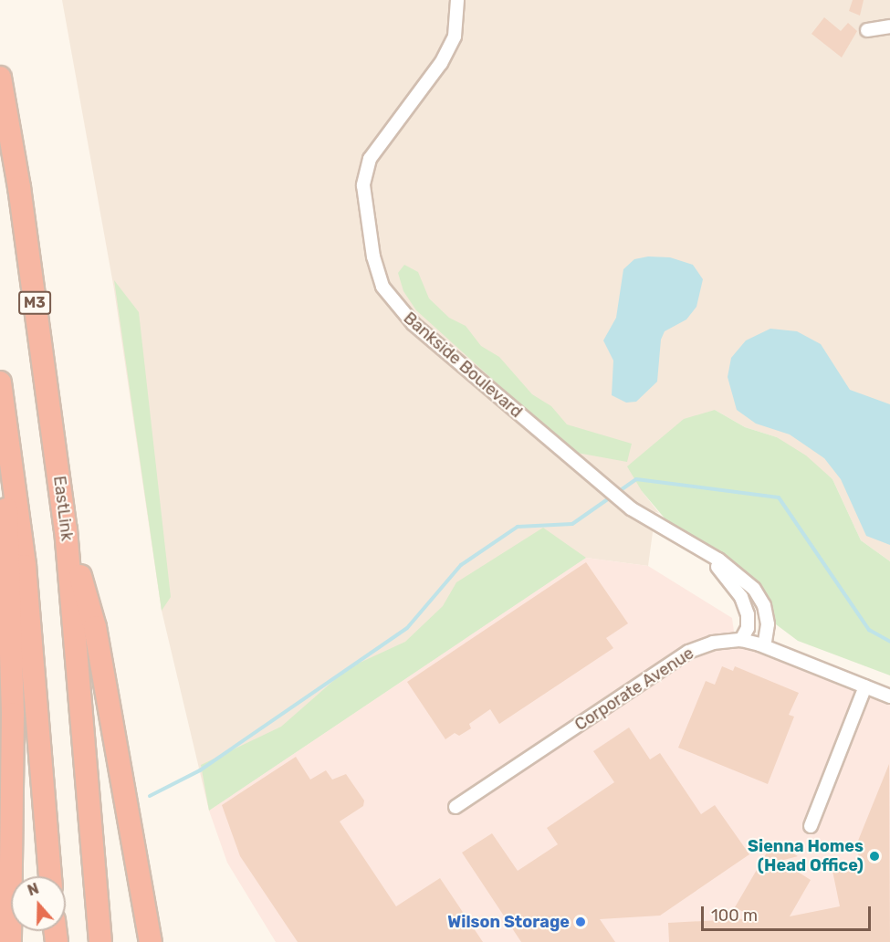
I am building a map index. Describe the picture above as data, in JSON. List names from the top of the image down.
{
  "streets": {
    "highway": ["M3", "EastLink"],
    "street": ["Bankside Boulevard", "Corporate Avenue"]
  },
  "crossings": [
    ["Bankside Boulevard", "Corporate Avenue"]
  ],
  "places": ["Sienna Homes (Head Office)", "Wilson Storage"],
  "scale_bar": "100 m",
  "north": "top"
}
